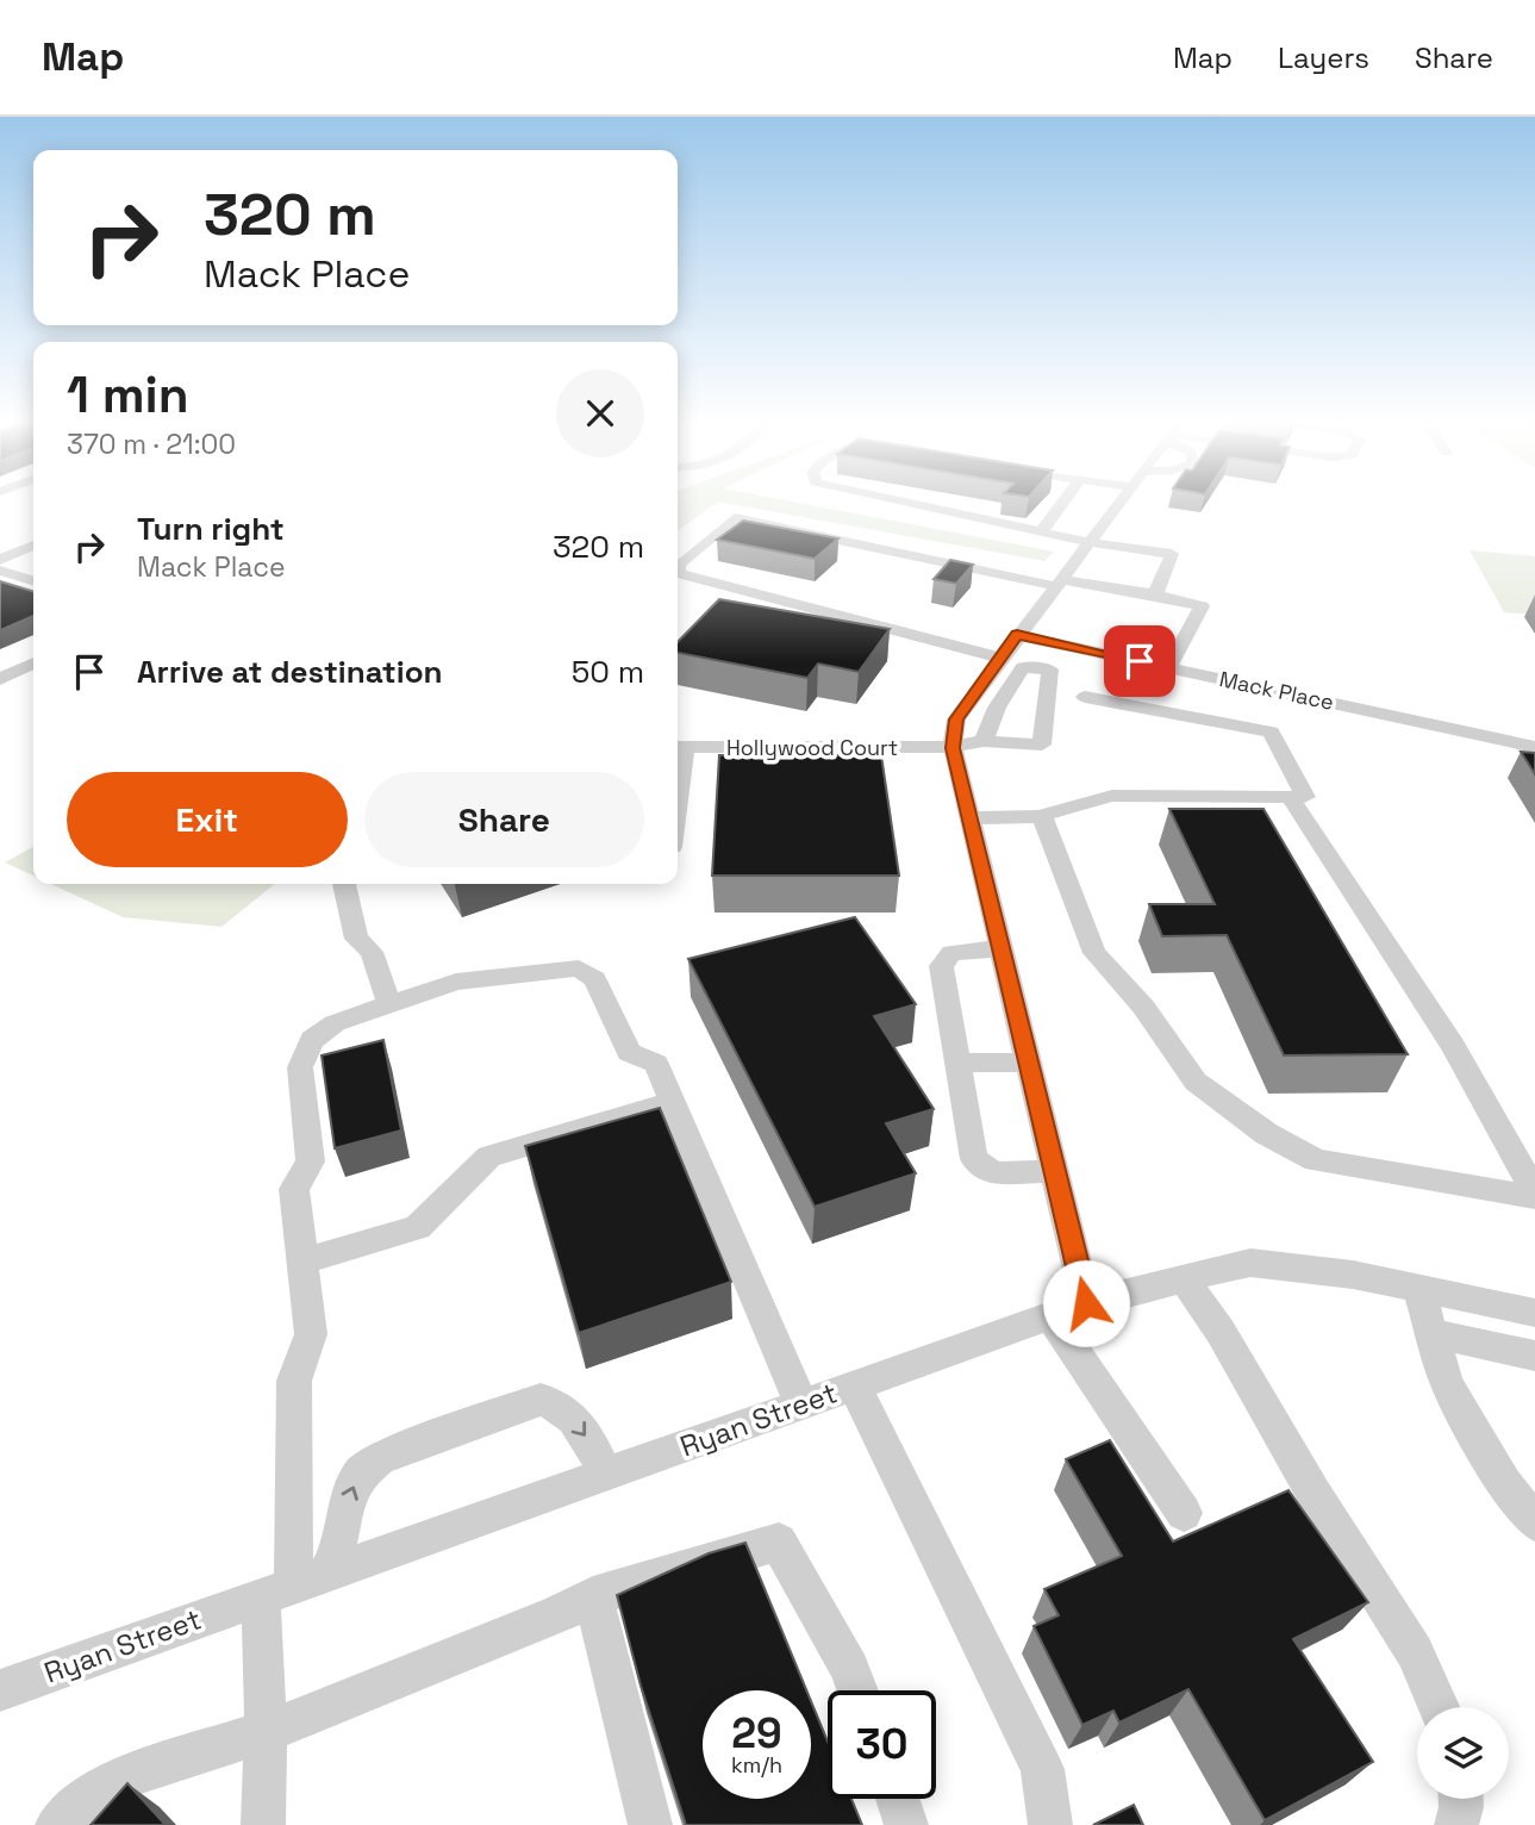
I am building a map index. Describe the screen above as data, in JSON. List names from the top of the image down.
{
  "streets": {
    "street": ["Mack Place", "Hollywood Court", "Ryan Street"]
  },
  "page": {
    "header": "Map",
    "nav": ["Map", "Layers", "Share"],
    "turn": ["320 m", "Mack Place"],
    "heading": ["1 min", "370 m · 21:00"],
    "list": [
      {
        "name": "Turn right",
        "note": "Mack Place",
        "value": "320 m"
      },
      {
        "name": "Arrive at destination",
        "value": "50 m"
      }
    ],
    "buttons": ["Exit", "Share"],
    "speed": "29 km/h",
    "limit": "30"
  }
}
